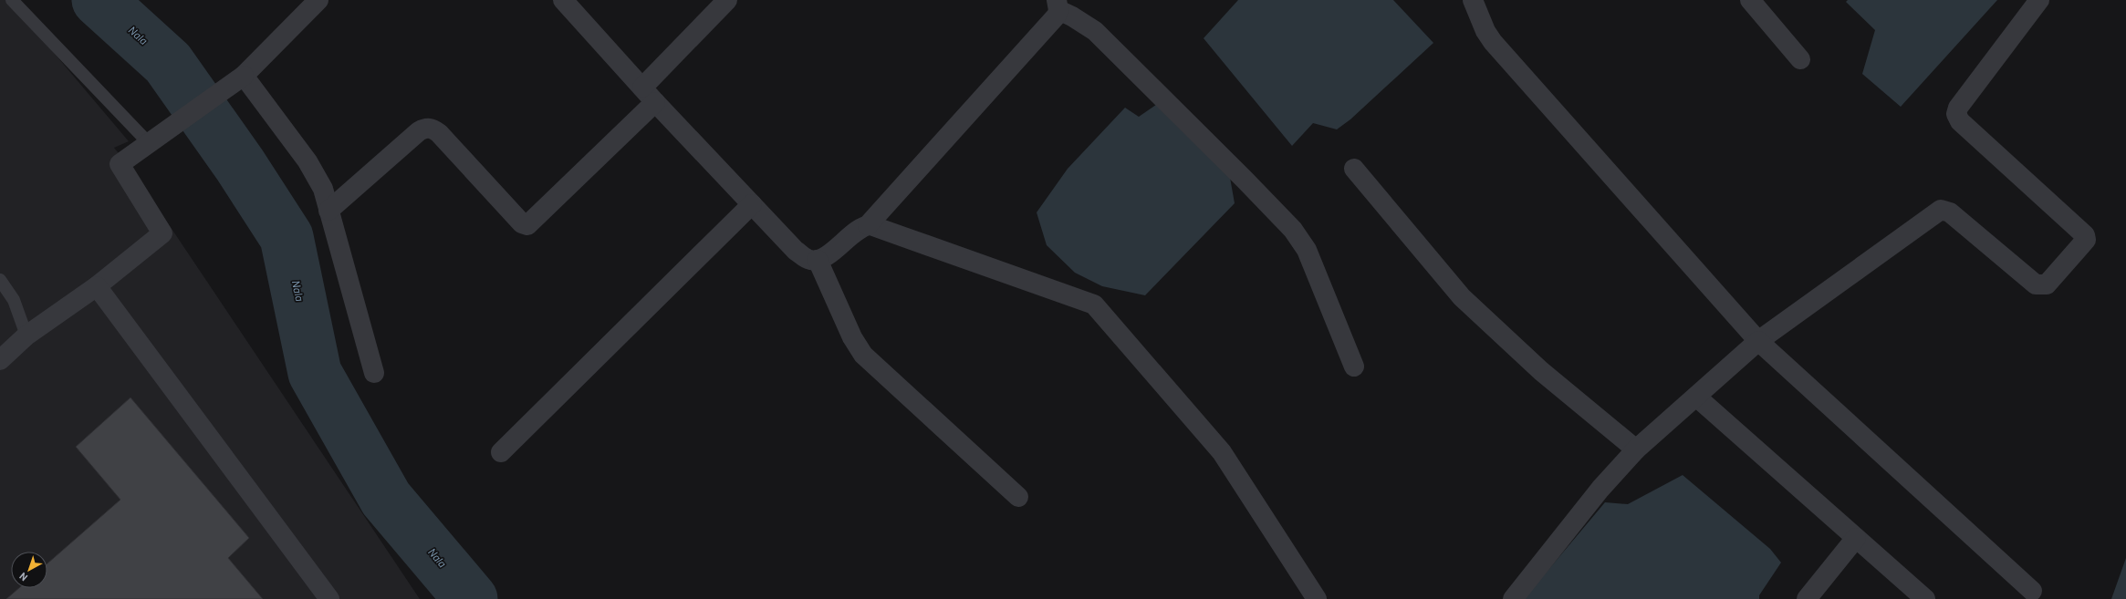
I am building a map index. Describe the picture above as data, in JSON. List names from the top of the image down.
{
  "water": ["Nala"],
  "north": "bottom left"
}
